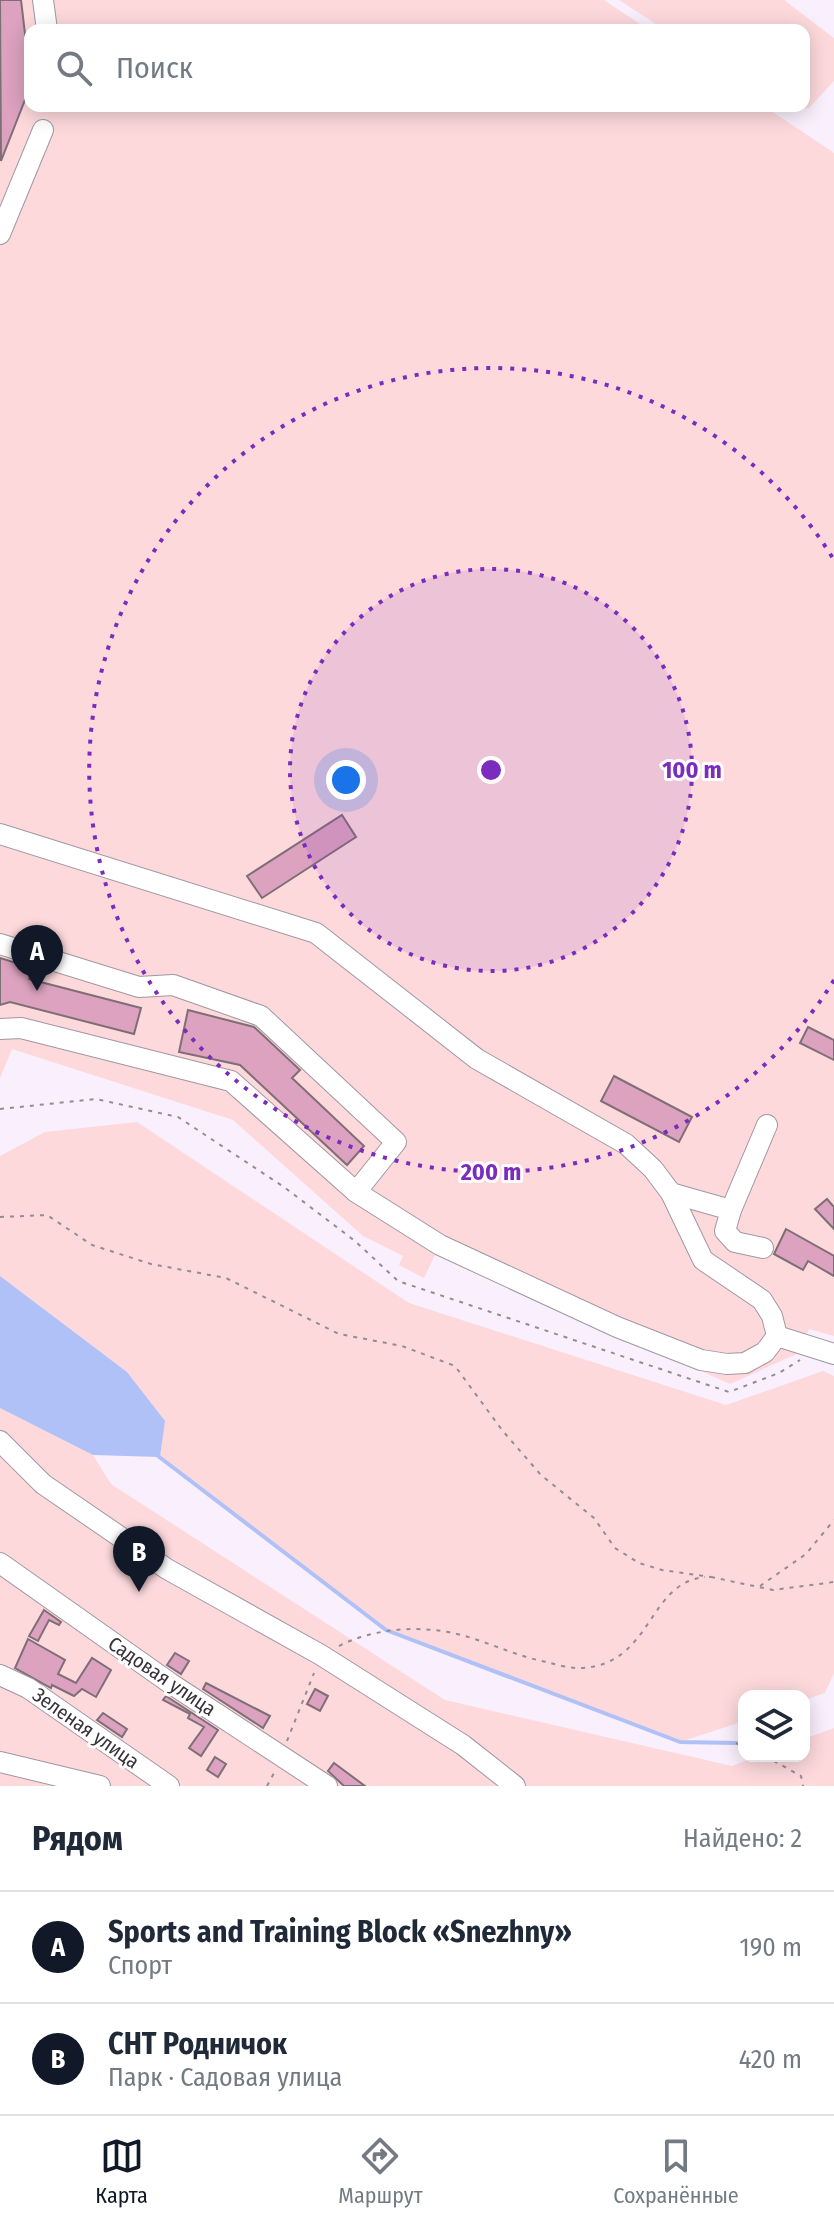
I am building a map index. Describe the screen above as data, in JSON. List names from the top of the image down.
{
  "streets": {
    "street": ["Садовая улица", "Зеленая улица"]
  },
  "page": {
    "search": "Поиск",
    "pins": ["A", "B"],
    "heading": ["Рядом", "Найдено: 2"],
    "list": [
      {
        "mark": "A",
        "name": "Sports and Training Block «Snezhny»",
        "note": "Спорт",
        "value": "190 m"
      },
      {
        "mark": "B",
        "name": "СНТ Родничок",
        "note": "Парк · Садовая улица",
        "value": "420 m"
      }
    ],
    "nav": ["Карта", "Маршрут", "Сохранённые"]
  },
  "rings": ["100 m", "200 m"]
}
